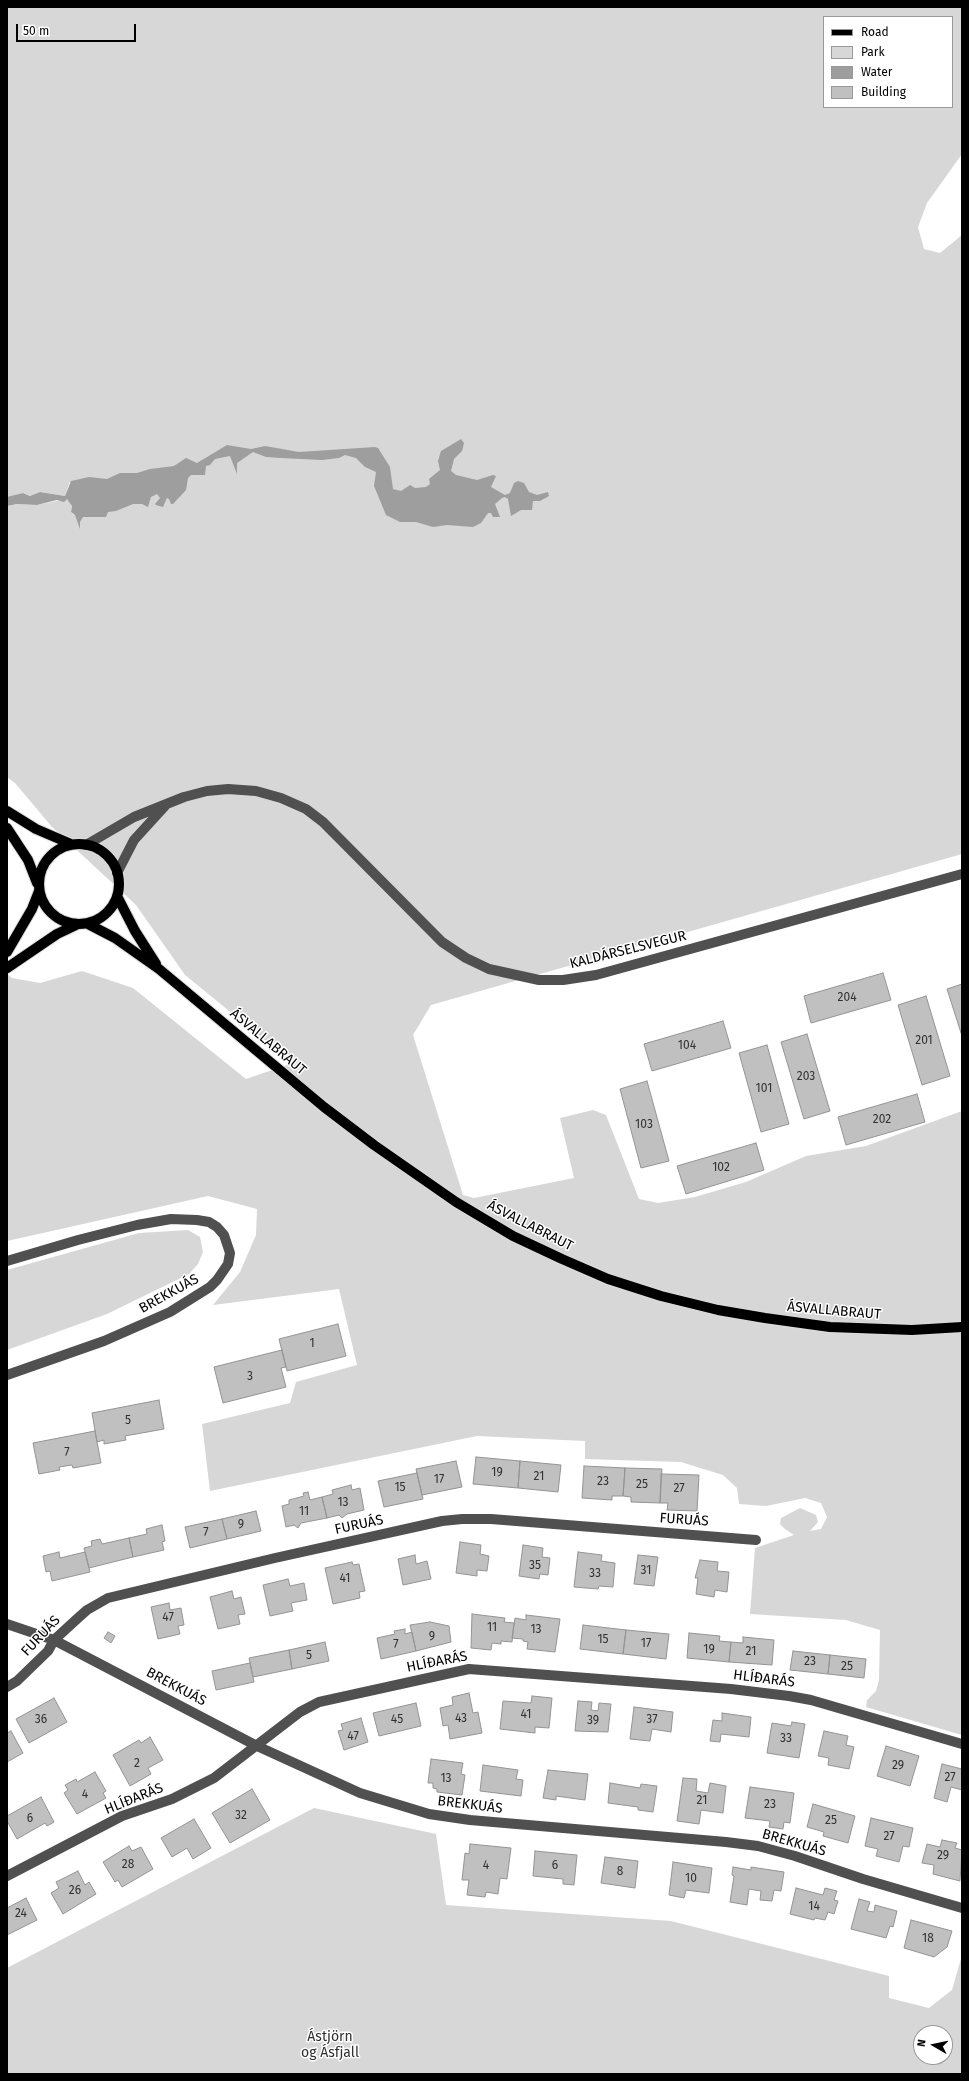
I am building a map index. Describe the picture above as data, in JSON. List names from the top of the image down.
{
  "streets": {
    "main road": ["ÁSVALLABRAUT"],
    "street": [
      "KALDÁRSELSVEGUR",
      "BREKKUÁS",
      "FURUÁS",
      "HLÍÐARÁS"
    ]
  },
  "crossings": [
    ["KALDÁRSELSVEGUR", "ÁSVALLABRAUT"],
    ["BREKKUÁS", "FURUÁS"],
    ["BREKKUÁS", "HLÍÐARÁS"]
  ],
  "parks": ["Ástjörn og Ásfjall"],
  "house_numbers": [
    "204",
    "201",
    "104",
    "203",
    "101",
    "202",
    "103",
    "102",
    "1",
    "3",
    "5",
    "7",
    "19",
    "21",
    "17",
    "23",
    "25",
    "15",
    "27",
    "13",
    "11",
    "9",
    "7",
    "35",
    "31",
    "33",
    "41",
    "47",
    "11",
    "13",
    "9",
    "15",
    "17",
    "7",
    "19",
    "21",
    "5",
    "23",
    "25",
    "41",
    "43",
    "36",
    "45",
    "37",
    "39",
    "47",
    "33",
    "2",
    "29",
    "27",
    "13",
    "4",
    "21",
    "23",
    "32",
    "6",
    "25",
    "27",
    "29",
    "28",
    "4",
    "6",
    "8",
    "10",
    "26",
    "14",
    "24",
    "18"
  ],
  "legend": [
    "Road",
    "Park",
    "Water",
    "Building"
  ],
  "scale_bar": "50 m",
  "north": "left"
}
